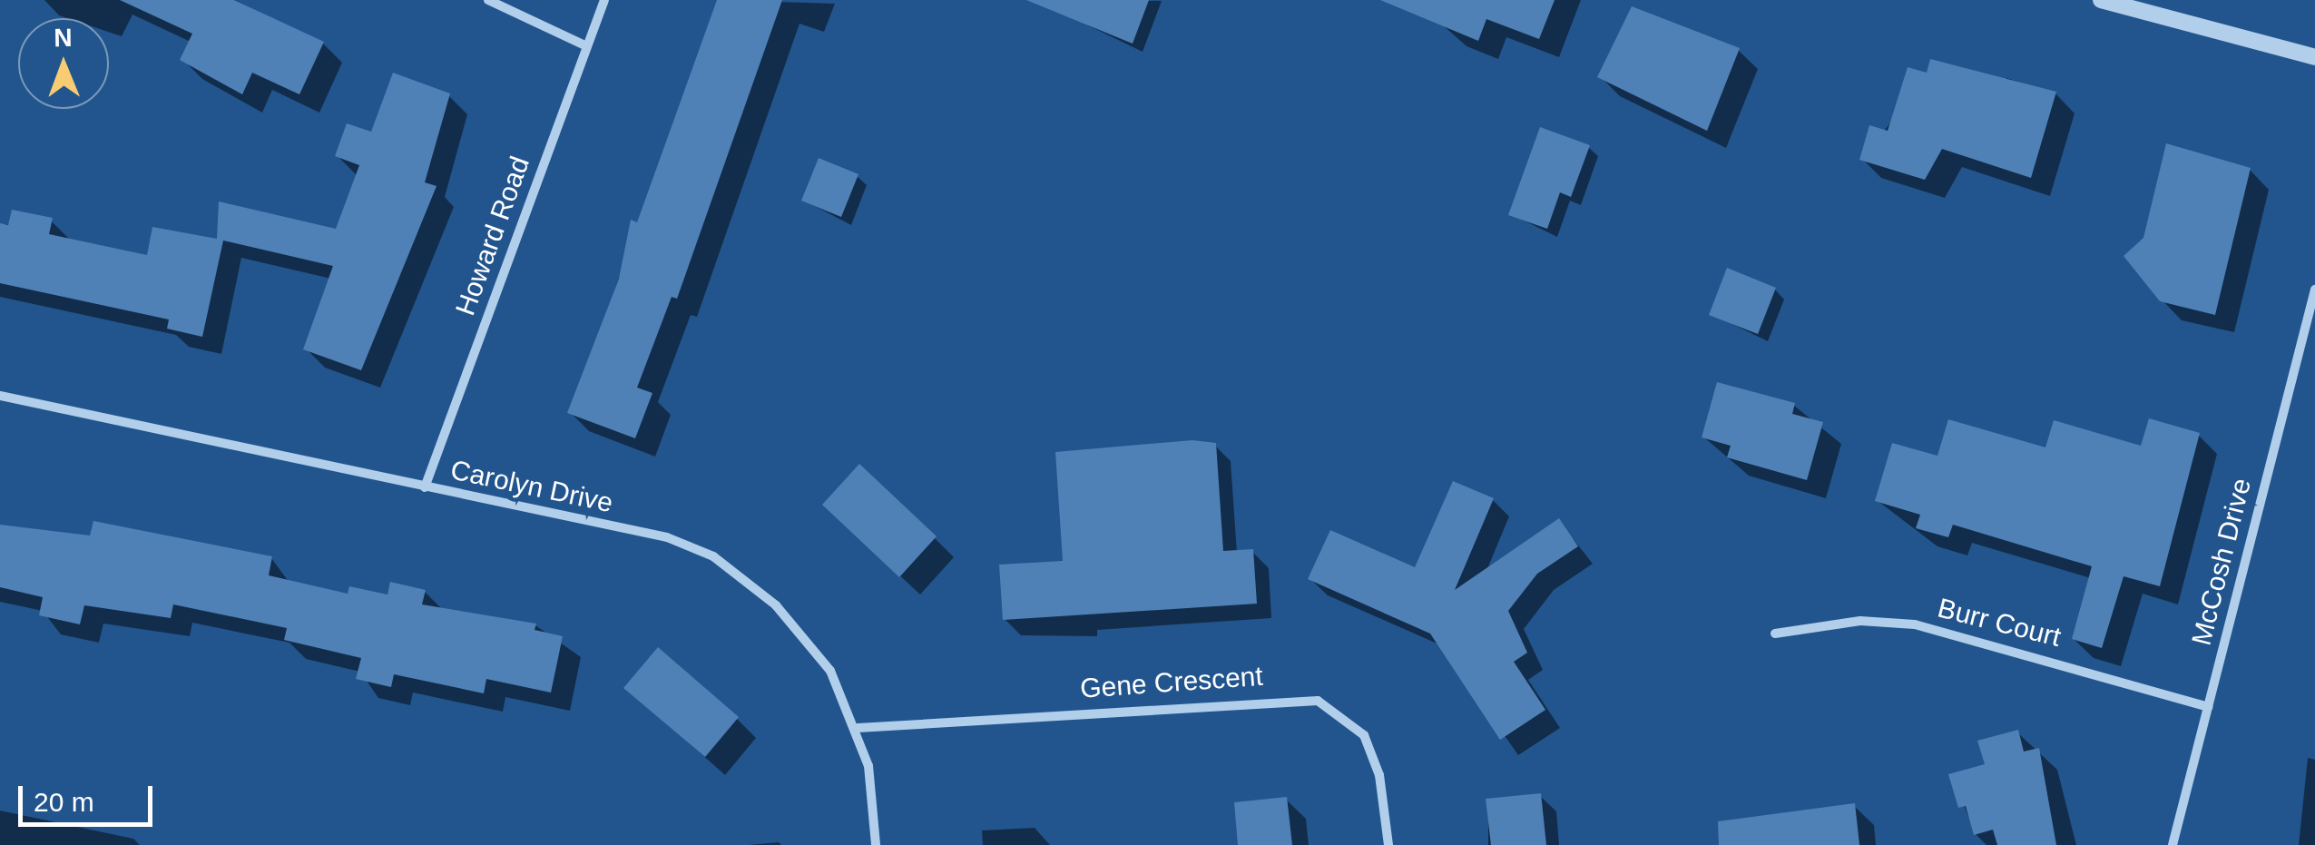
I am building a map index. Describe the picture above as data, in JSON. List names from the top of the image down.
{
  "streets": {
    "street": [
      "Howard Road",
      "Carolyn Drive",
      "McCosh Drive",
      "Burr Court",
      "Gene Crescent"
    ]
  },
  "crossings": [
    ["Howard Road", "Carolyn Drive"],
    ["Carolyn Drive", "Gene Crescent"],
    ["McCosh Drive", "Burr Court"]
  ],
  "scale_bar": "20 m",
  "north": "top"
}
